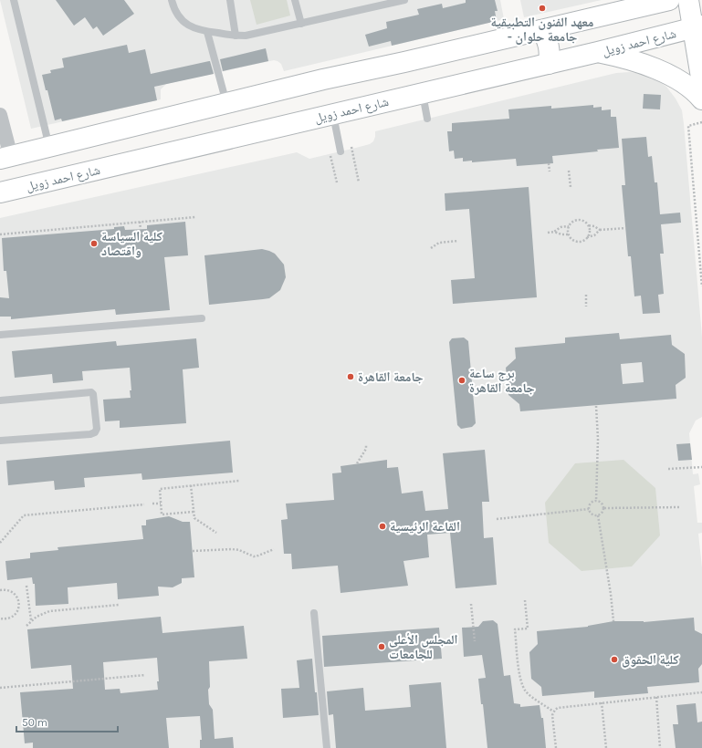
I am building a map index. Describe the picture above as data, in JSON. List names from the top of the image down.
{
  "streets": {
    "main road": ["شارع احمد زويل"]
  },
  "places": [
    "معهد الفنون التطبيقية - جامعة حلوان",
    "كلية السياسة واقتصاد",
    "جامعة القاهرة",
    "برج ساعة جامعة القاهرة",
    "القاعة الرئيسية",
    "المجلس الأعلى للجامعات",
    "كلية الحقوق"
  ],
  "scale_bar": "50 m"
}
